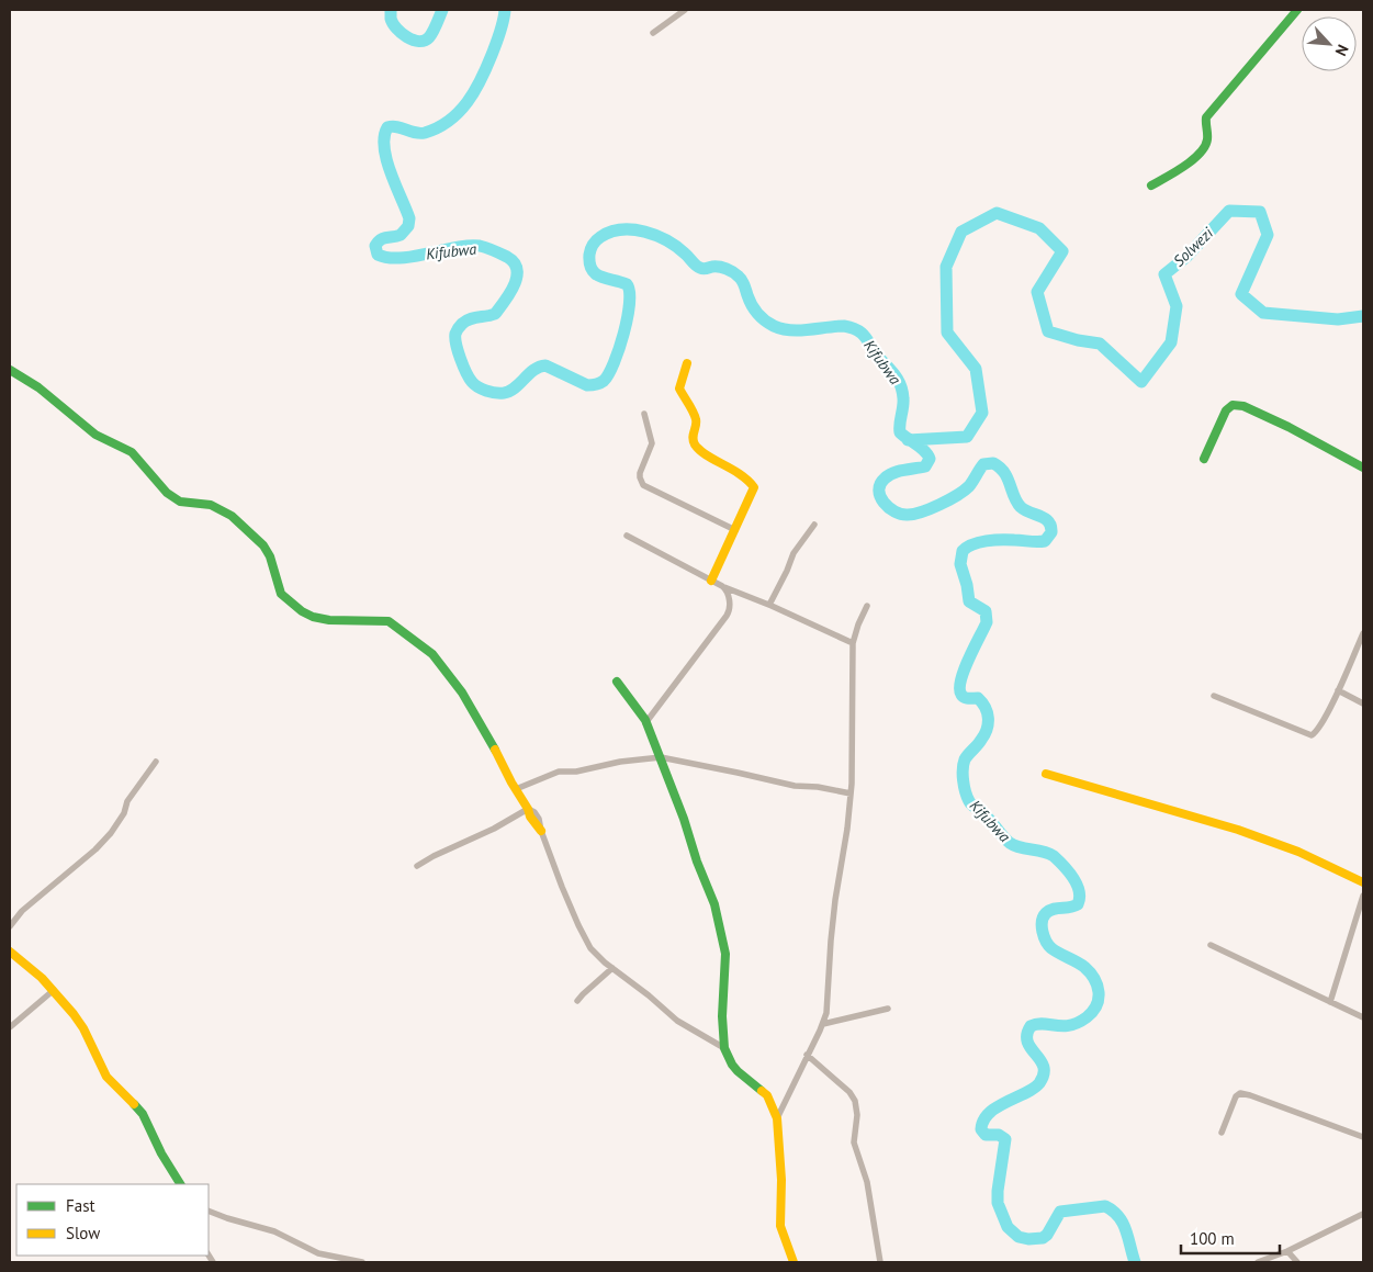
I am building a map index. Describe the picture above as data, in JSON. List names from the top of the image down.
{
  "water": ["Solwezi", "Kifubwa"],
  "legend": ["Fast", "Slow"],
  "scale_bar": "100 m",
  "north": "bottom right"
}
